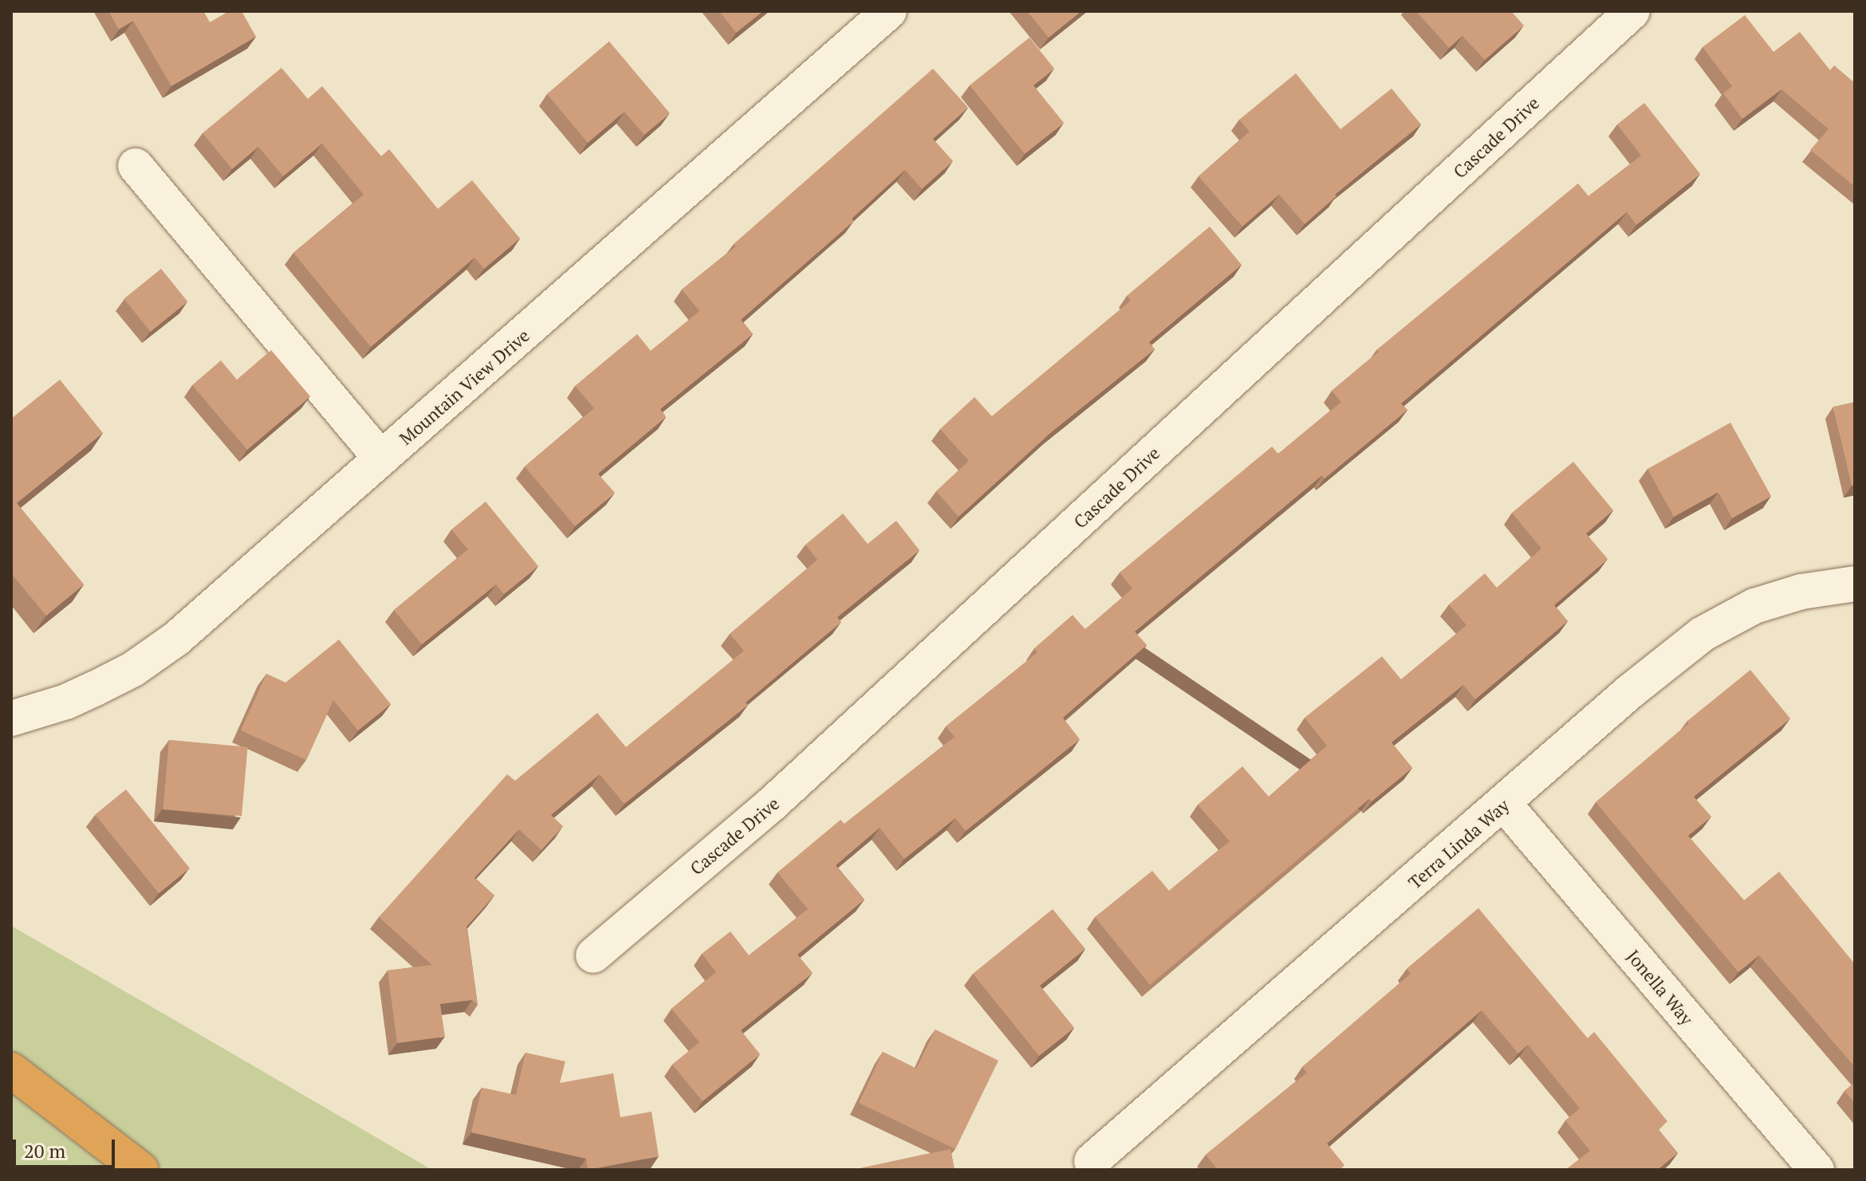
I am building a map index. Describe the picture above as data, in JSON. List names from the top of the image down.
{
  "streets": {
    "street": [
      "Cascade Drive",
      "Mountain View Drive",
      "Terra Linda Way",
      "Jonella Way"
    ]
  },
  "crossings": [
    ["Terra Linda Way", "Jonella Way"]
  ],
  "scale_bar": "20 m"
}
